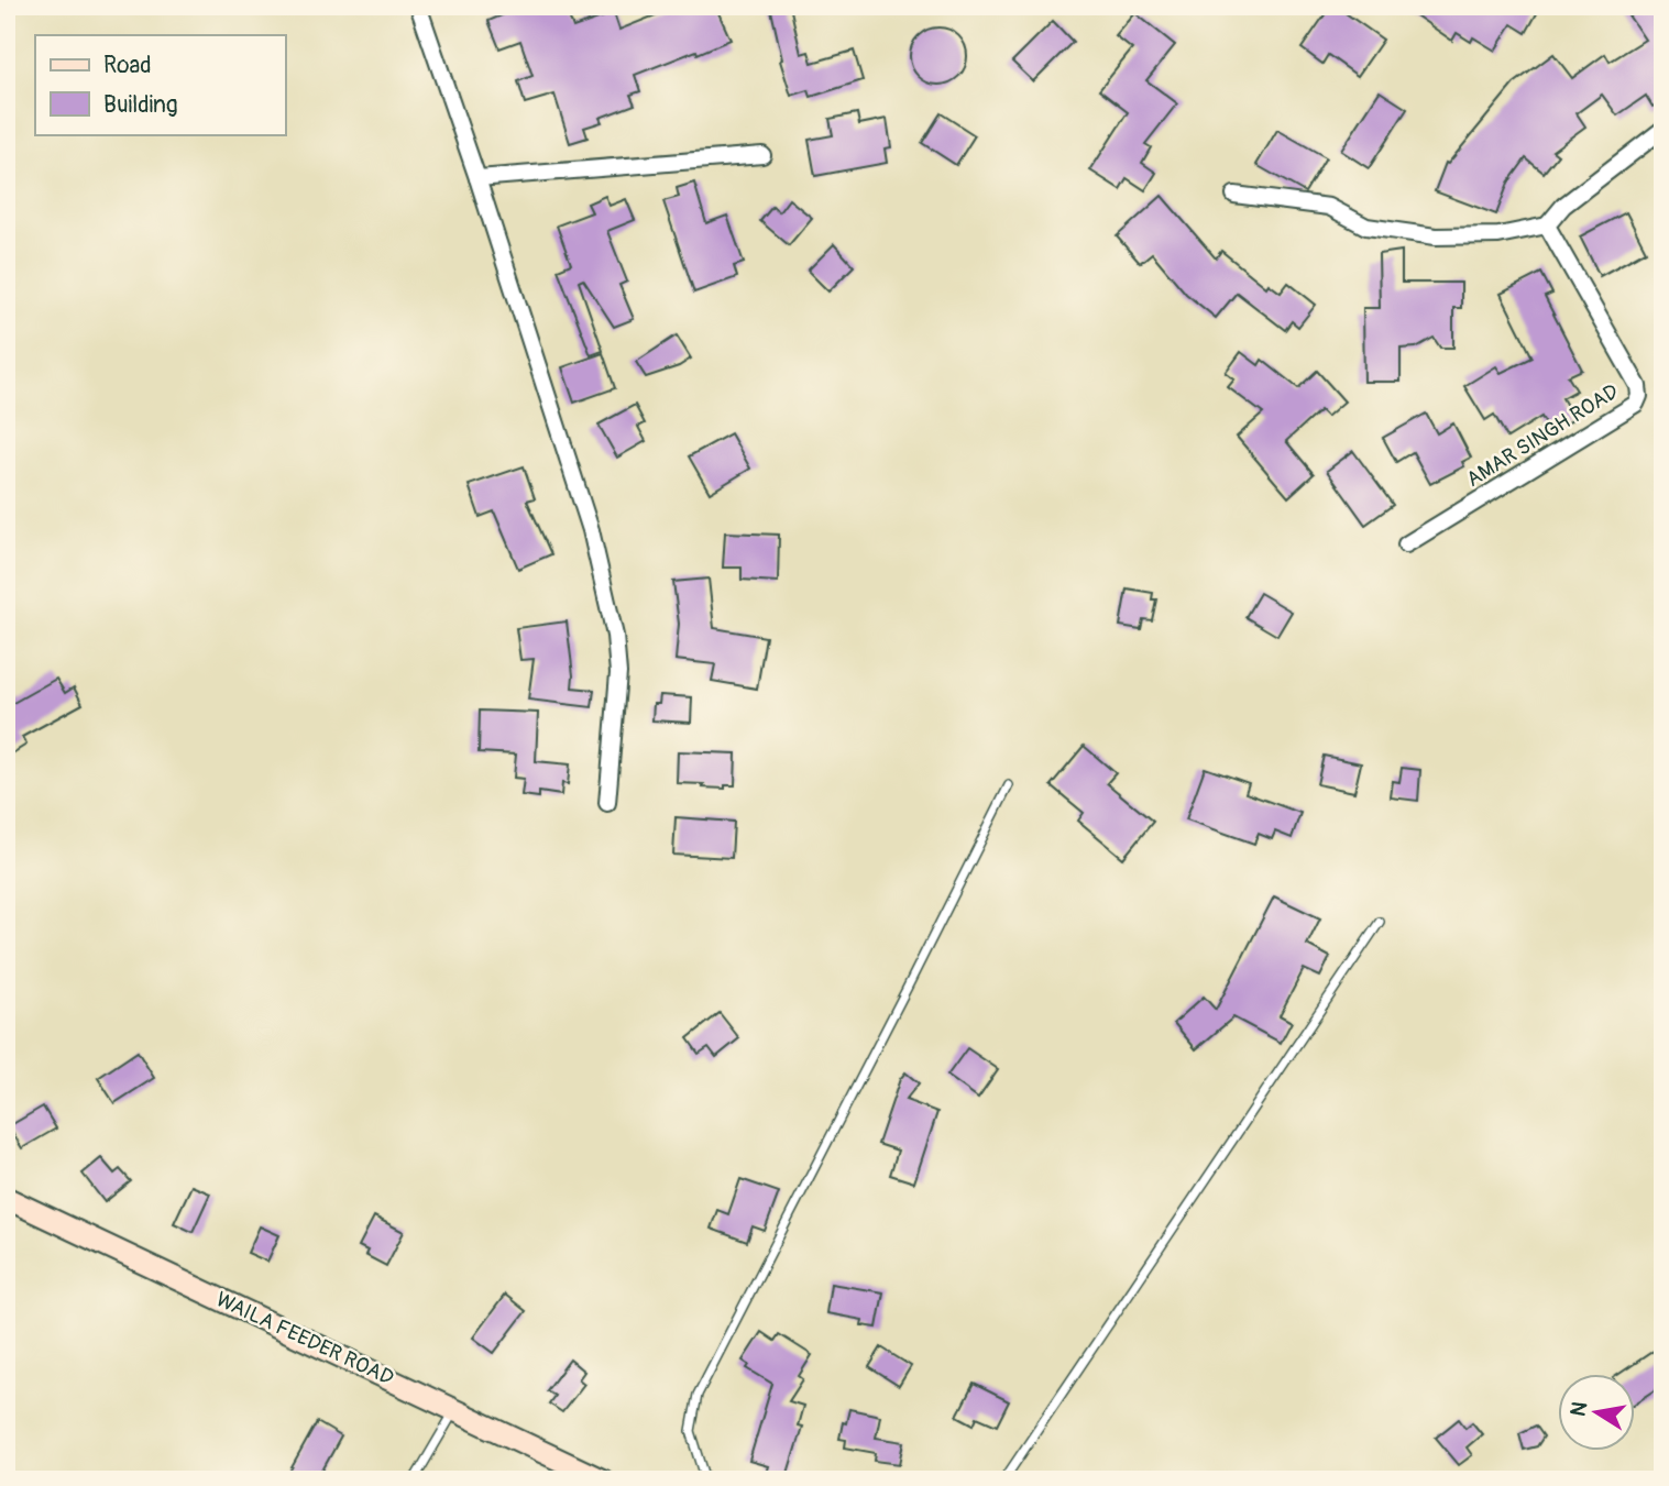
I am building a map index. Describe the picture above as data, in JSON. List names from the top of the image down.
{
  "streets": {
    "street": ["AMAR SINGH ROAD", "WAILA FEEDER ROAD"]
  },
  "legend": ["Road", "Building"],
  "north": "left"
}
